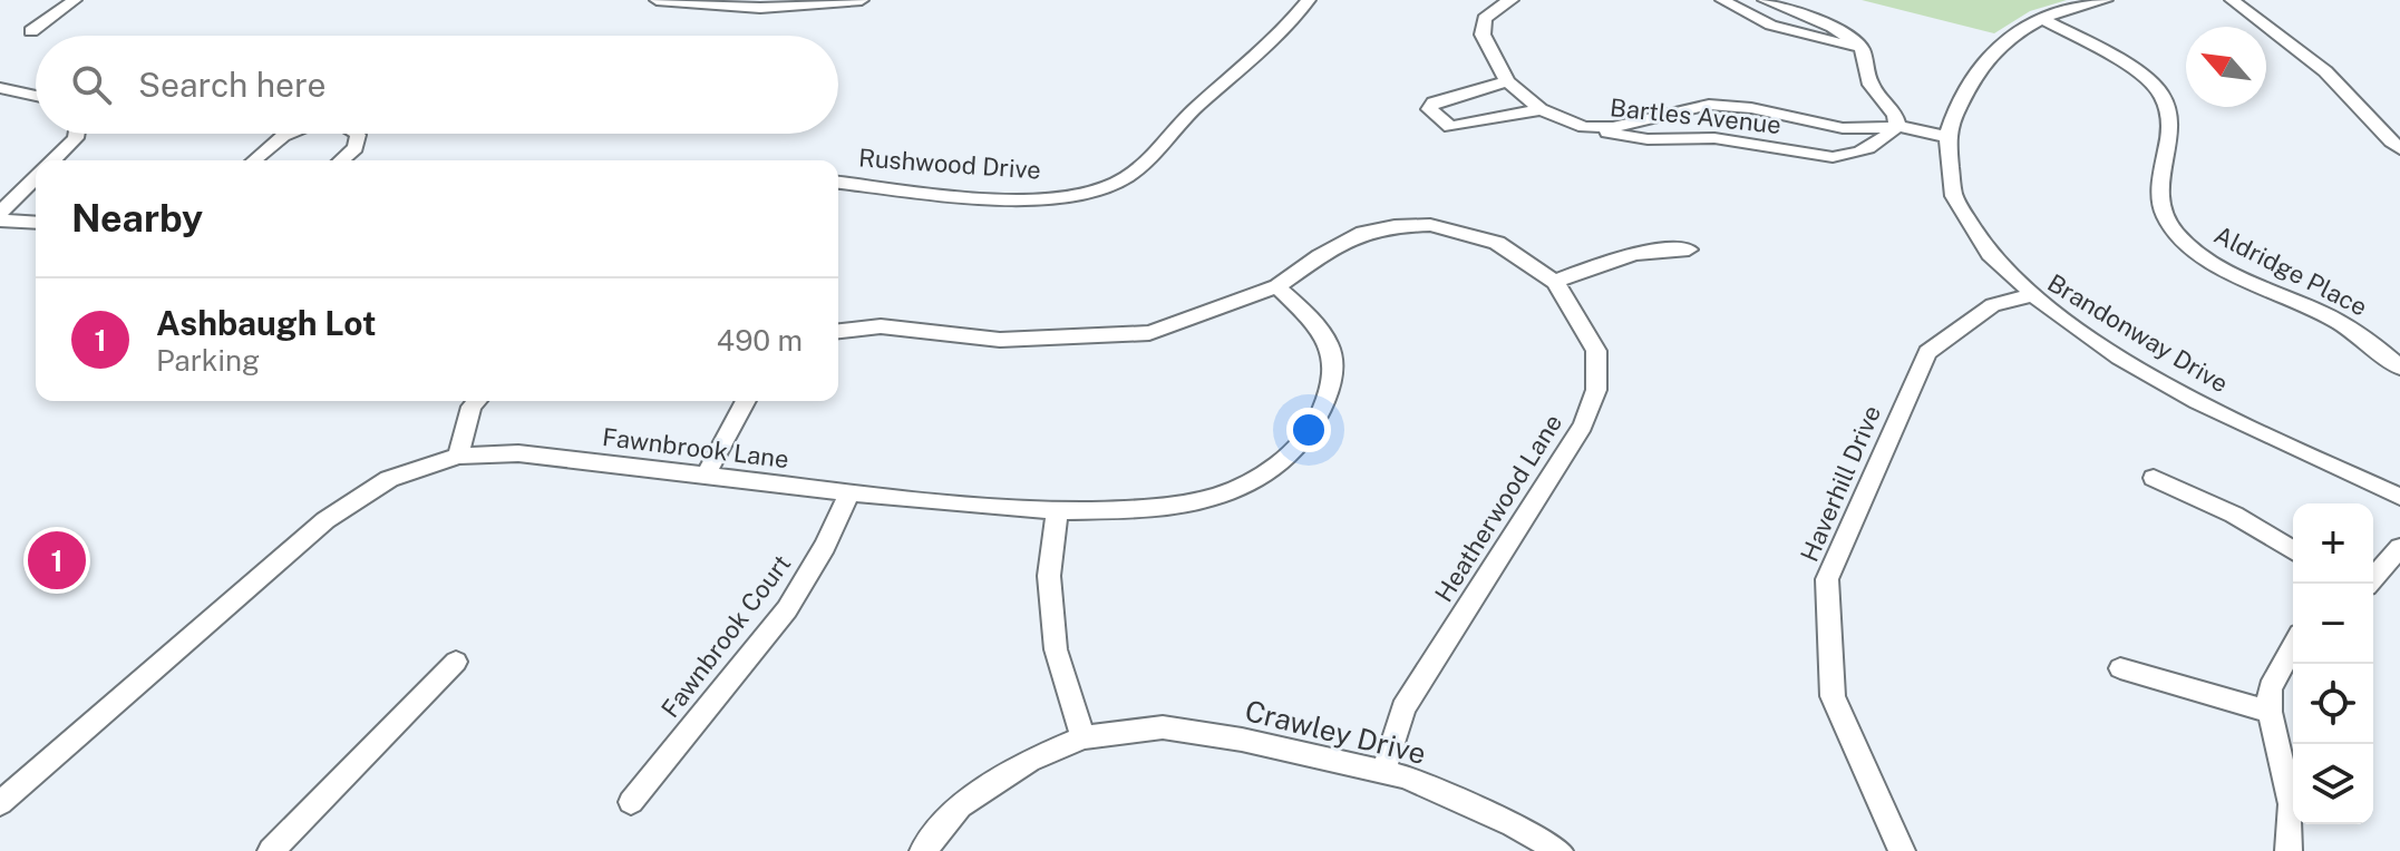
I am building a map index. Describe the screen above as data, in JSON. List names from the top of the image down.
{
  "streets": {
    "street": [
      "Bartles Avenue",
      "Rushwood Drive",
      "Aldridge Place",
      "Brandonway Drive",
      "Fawnbrook Lane",
      "Haverhill Drive",
      "Heatherwood Lane",
      "Fawnbrook Court",
      "Crawley Drive"
    ]
  },
  "crossings": [
    ["Bartles Avenue", "Brandonway Drive"],
    ["Brandonway Drive", "Haverhill Drive"],
    ["Fawnbrook Lane", "Heatherwood Lane"],
    ["Fawnbrook Lane", "Fawnbrook Court"],
    ["Heatherwood Lane", "Crawley Drive"]
  ],
  "north": "top left",
  "page": {
    "search": "Search here",
    "heading": "Nearby",
    "list": [
      {
        "mark": "1",
        "name": "Ashbaugh Lot",
        "note": "Parking",
        "value": "490 m"
      }
    ],
    "map_buttons": ["+", "−"],
    "pins": "1"
  }
}
